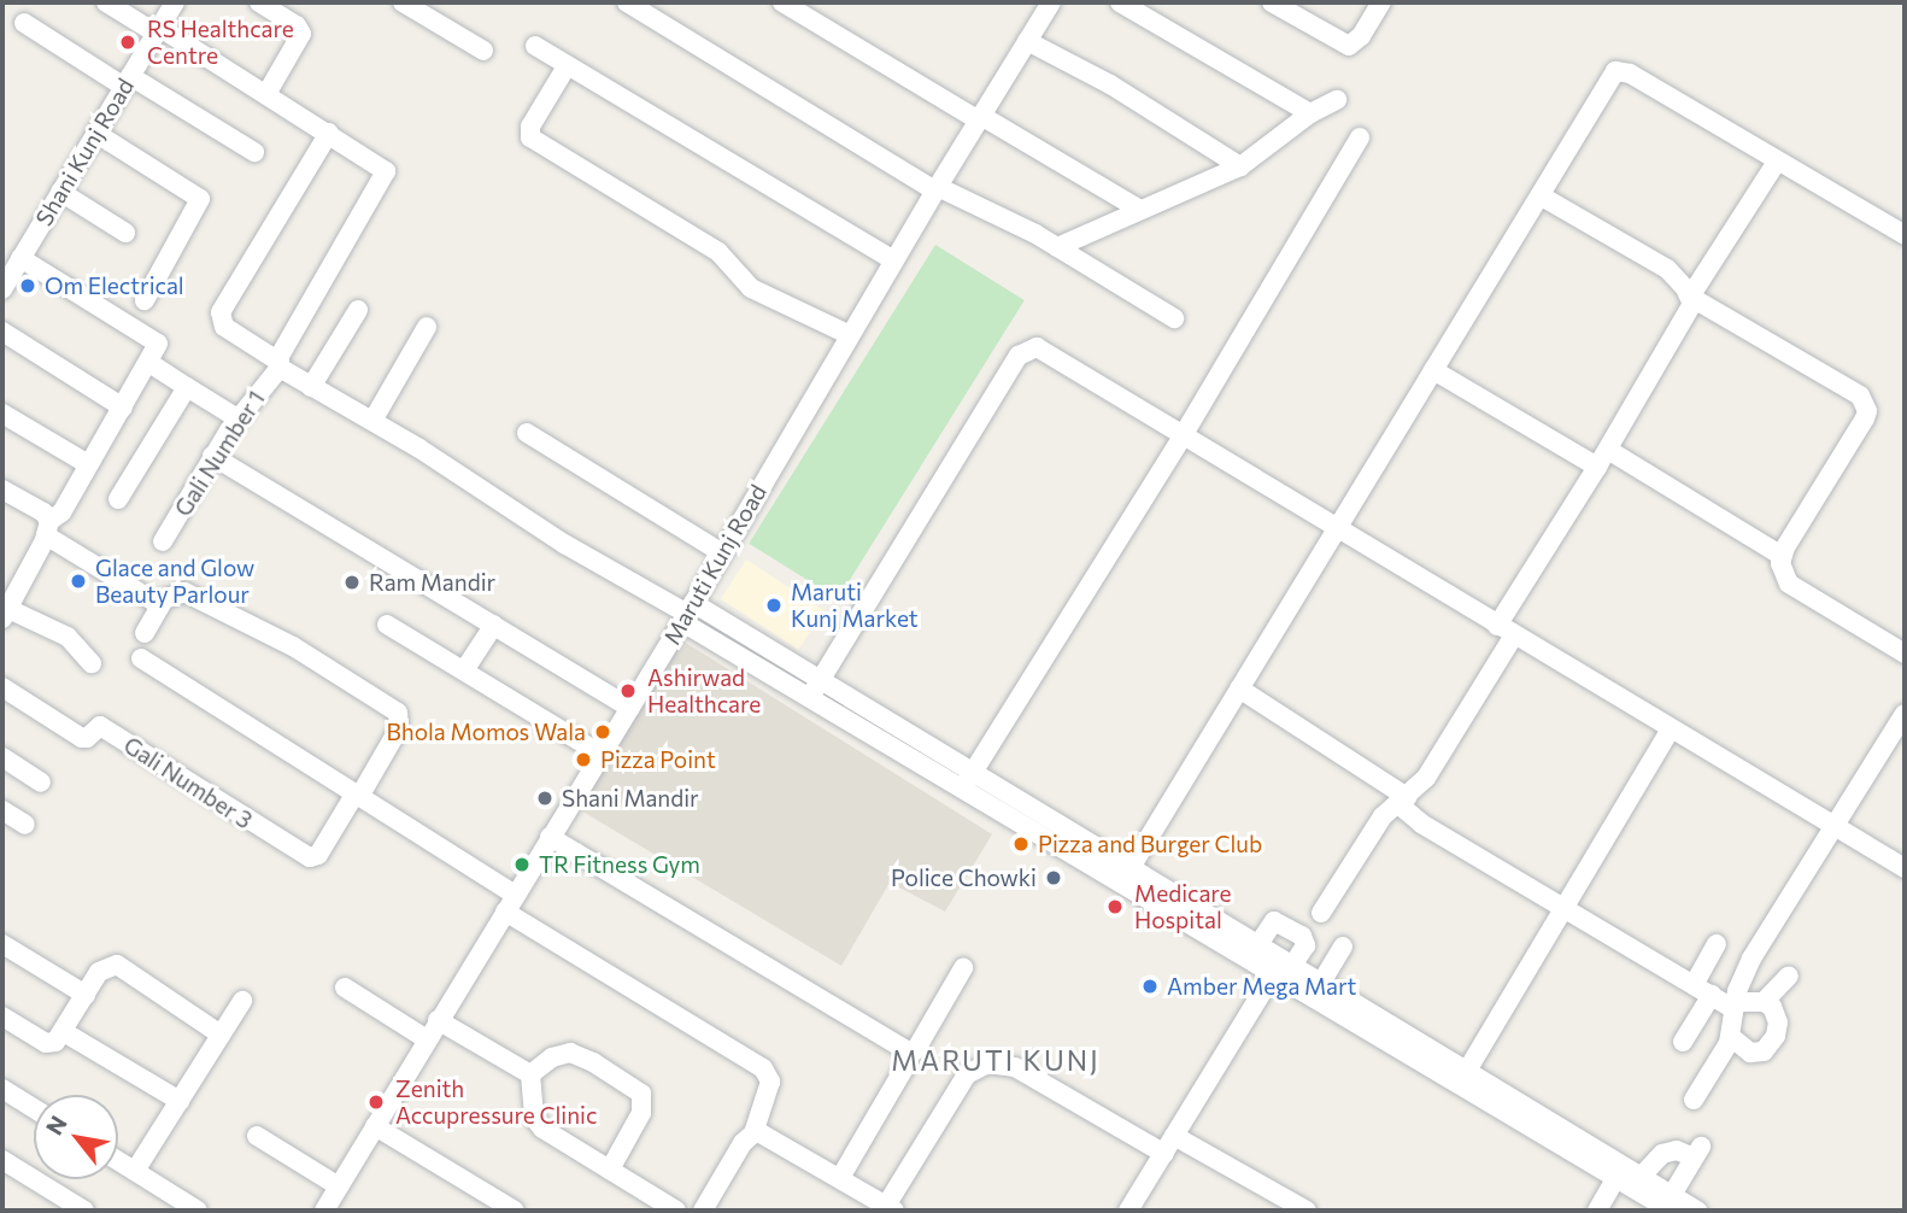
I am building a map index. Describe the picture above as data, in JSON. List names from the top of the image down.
{
  "streets": {
    "street": [
      "Shani Kunj Road",
      "Gali Number 1",
      "Maruti Kunj Road",
      "Gali Number 3"
    ]
  },
  "districts": ["MARUTI KUNJ"],
  "places": [
    "RS Healthcare Centre",
    "Om Electrical",
    "Glace and Glow Beauty Parlour",
    "Ram Mandir",
    "Maruti Kunj Market",
    "Ashirwad Healthcare",
    "Bhola Momos Wala",
    "Pizza Point",
    "Shani Mandir",
    "Pizza and Burger Club",
    "TR Fitness Gym",
    "Police Chowki",
    "Medicare Hospital",
    "Amber Mega Mart",
    "Zenith Accupressure Clinic"
  ],
  "north": "top left"
}
